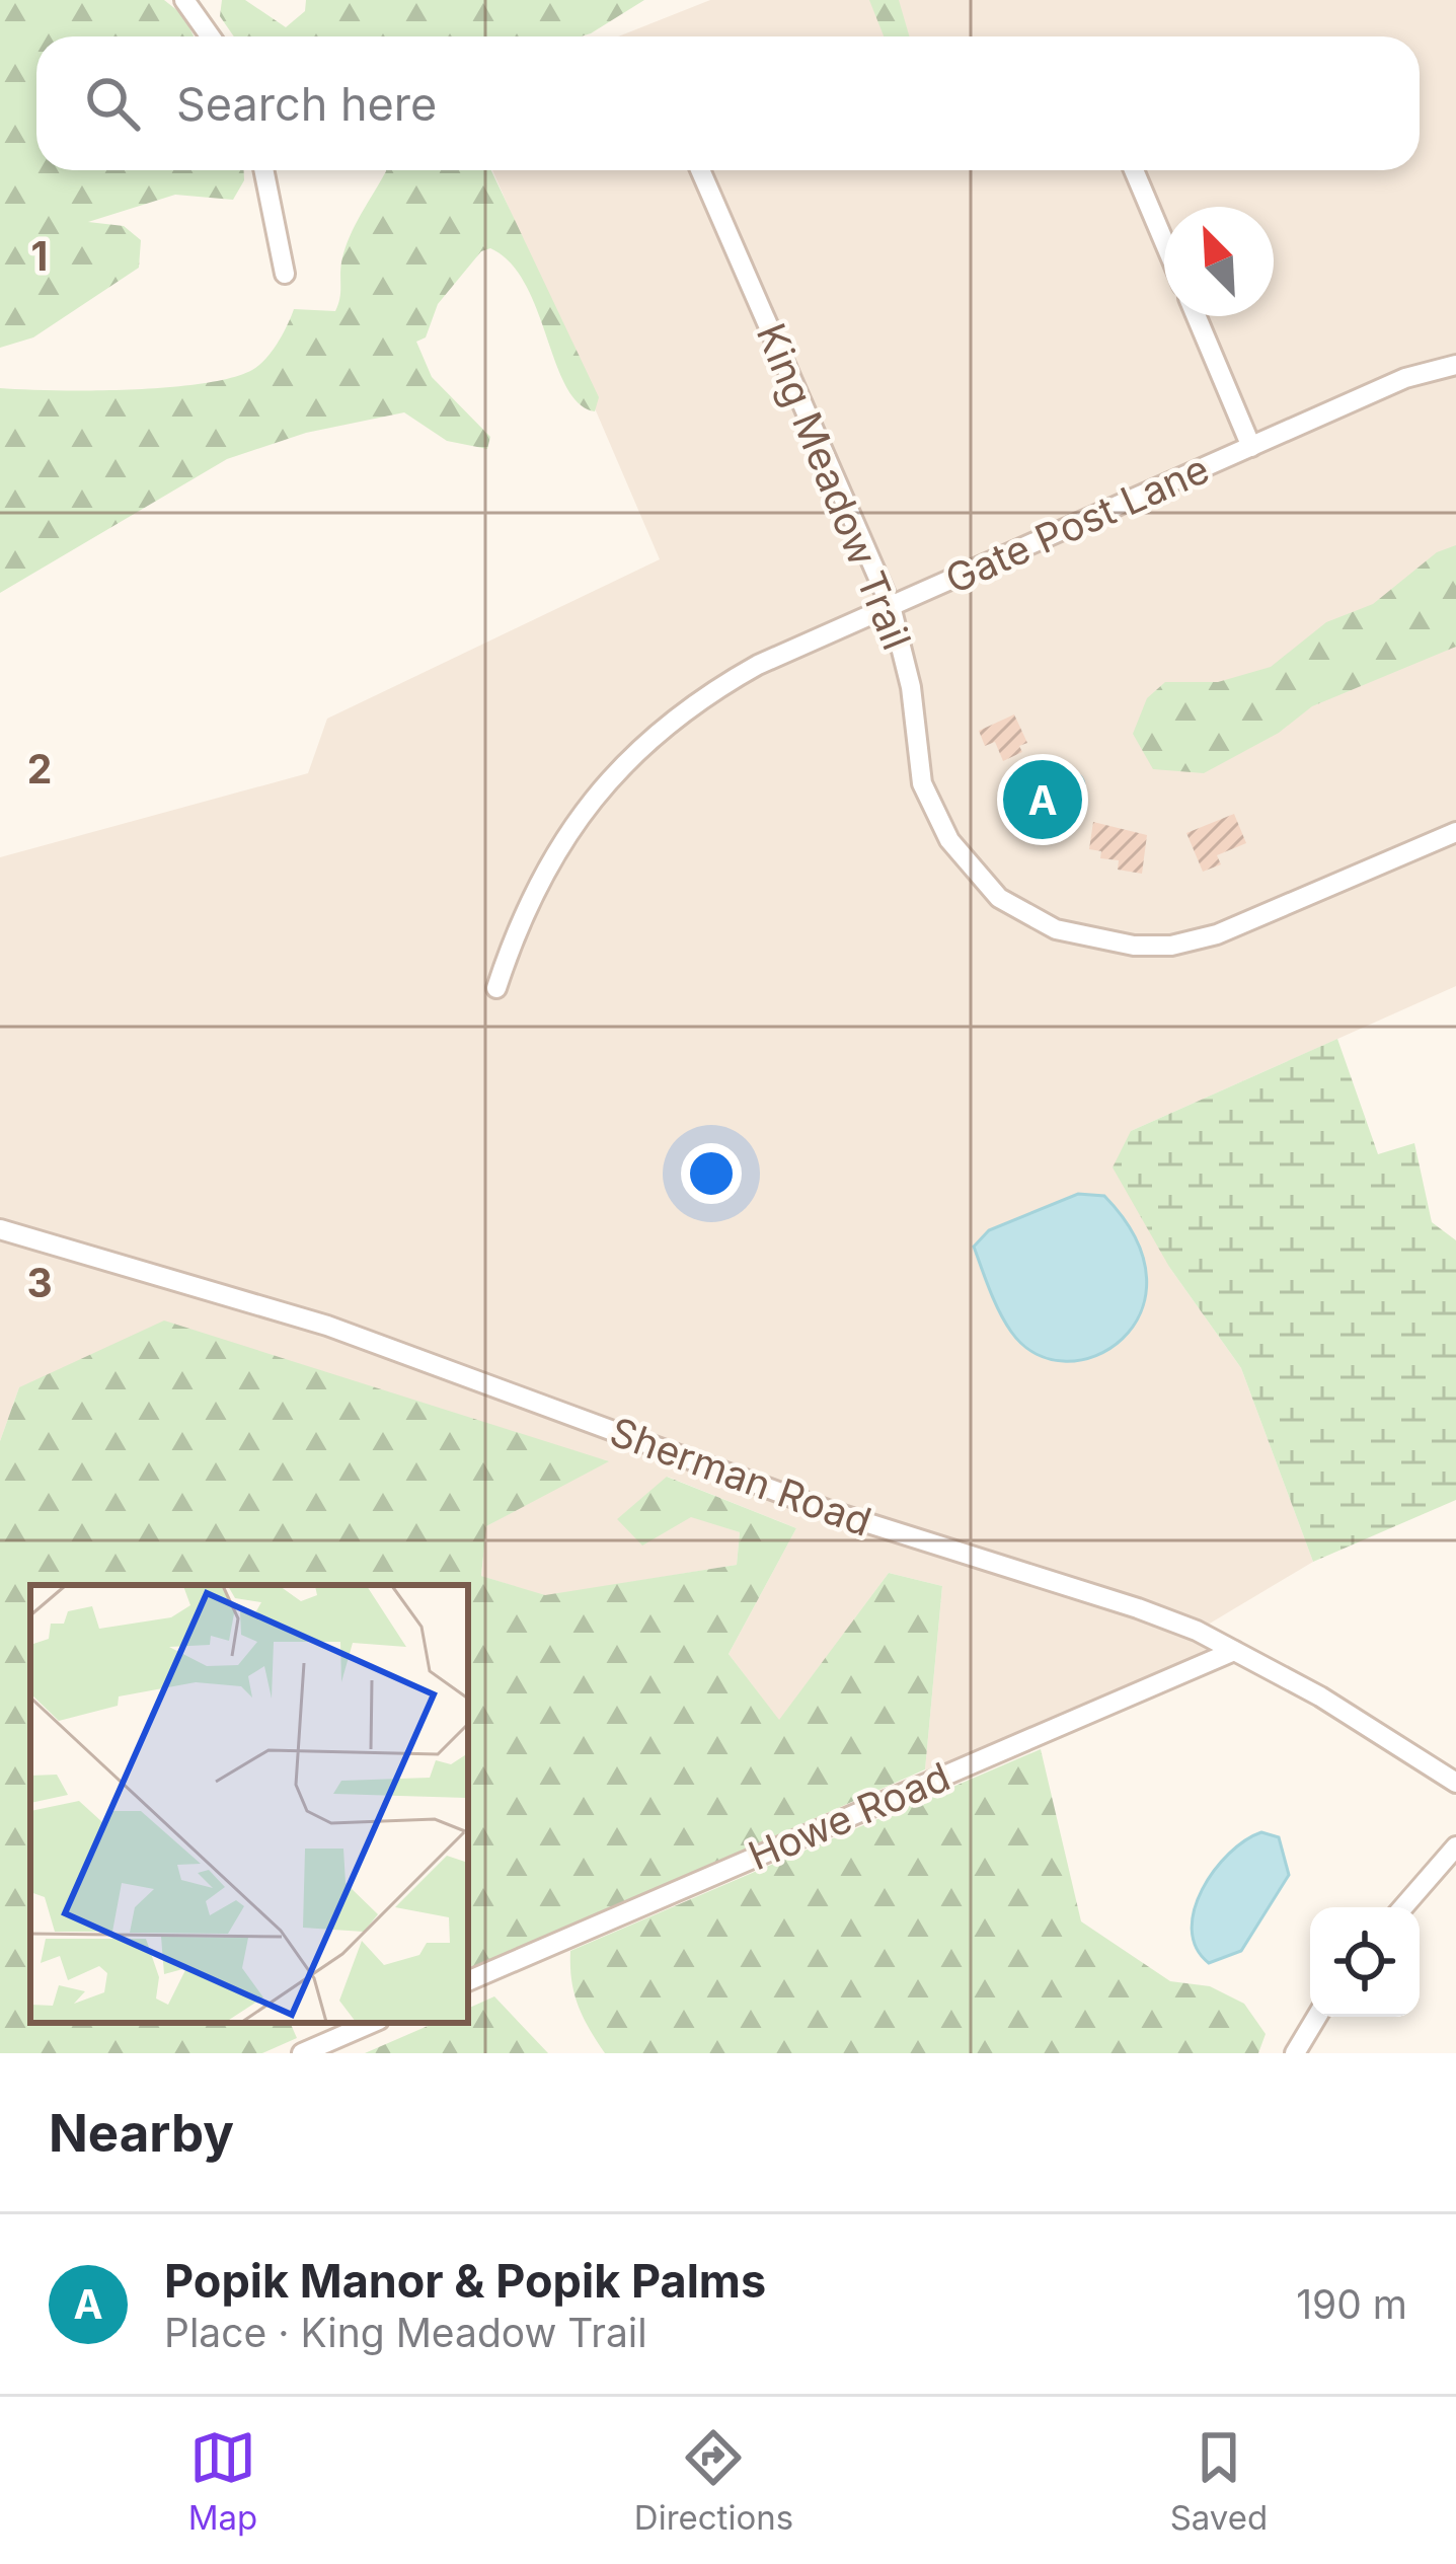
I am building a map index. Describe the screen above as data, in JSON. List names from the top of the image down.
{
  "streets": {
    "street": [
      "King Meadow Trail",
      "Gate Post Lane",
      "Sherman Road",
      "Howe Road"
    ]
  },
  "crossings": [
    ["King Meadow Trail", "Gate Post Lane"],
    ["Sherman Road", "Howe Road"]
  ],
  "north": "top left",
  "page": {
    "search": "Search here",
    "pins": "A",
    "heading": "Nearby",
    "list": [
      {
        "mark": "A",
        "name": "Popik Manor & Popik Palms",
        "note": "Place · King Meadow Trail",
        "value": "190 m"
      }
    ],
    "nav": ["Map", "Directions", "Saved"]
  },
  "grid": {
    "rows": ["1", "2", "3"]
  }
}
